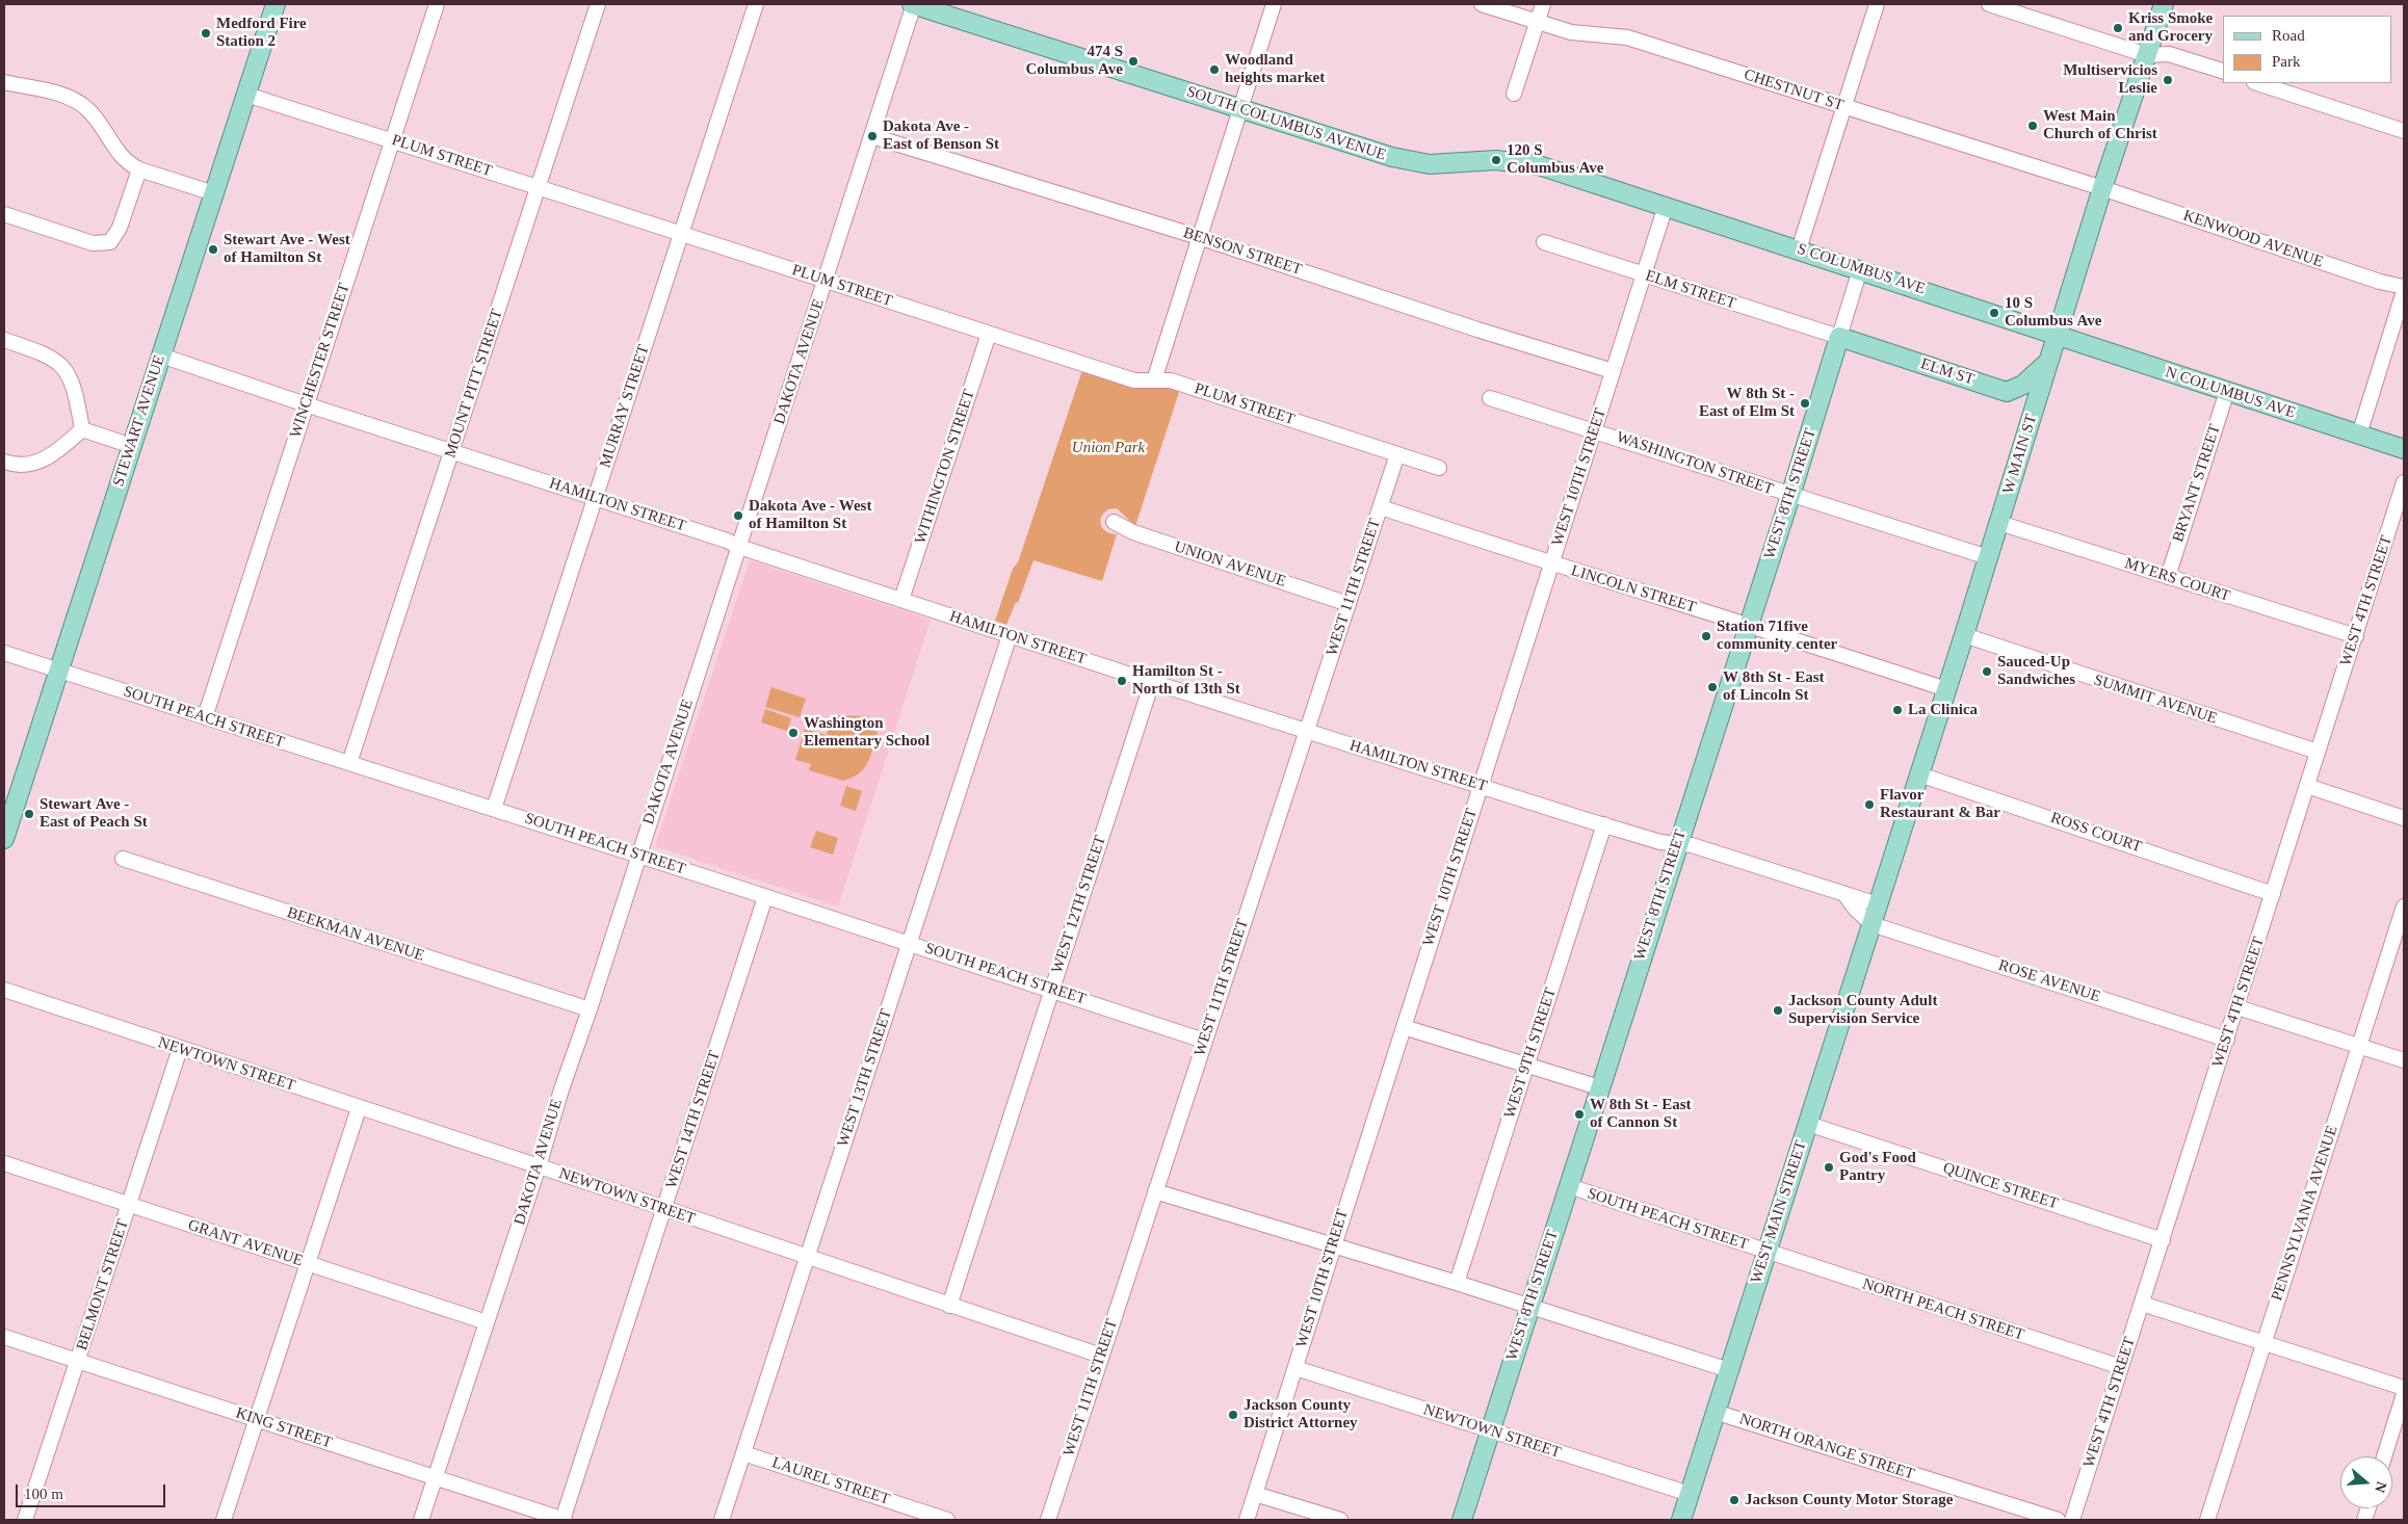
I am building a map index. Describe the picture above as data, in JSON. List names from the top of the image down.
{
  "streets": {
    "main road": [
      "SOUTH COLUMBUS AVENUE",
      "S COLUMBUS AVE",
      "ELM ST",
      "N COLUMBUS AVE",
      "STEWART AVENUE",
      "W MAIN ST",
      "WEST 8TH STREET",
      "WEST MAIN STREET"
    ],
    "street": [
      "CHESTNUT ST",
      "PLUM STREET",
      "KENWOOD AVENUE",
      "BENSON STREET",
      "ELM STREET",
      "WINCHESTER STREET",
      "DAKOTA AVENUE",
      "MOUNT PITT STREET",
      "MURRAY STREET",
      "WASHINGTON STREET",
      "WITHINGTON STREET",
      "WEST 10TH STREET",
      "BRYANT STREET",
      "HAMILTON STREET",
      "UNION AVENUE",
      "MYERS COURT",
      "WEST 11TH STREET",
      "LINCOLN STREET",
      "WEST 4TH STREET",
      "SUMMIT AVENUE",
      "SOUTH PEACH STREET",
      "ROSS COURT",
      "WEST 12TH STREET",
      "BEEKMAN AVENUE",
      "ROSE AVENUE",
      "WEST 9TH STREET",
      "NEWTOWN STREET",
      "WEST 13TH STREET",
      "WEST 14TH STREET",
      "QUINCE STREET",
      "PENNSYLVANIA AVENUE",
      "GRANT AVENUE",
      "BELMONT STREET",
      "NORTH PEACH STREET",
      "KING STREET",
      "NORTH ORANGE STREET",
      "LAUREL STREET"
    ]
  },
  "crossings": [
    ["CHESTNUT ST", "KENWOOD AVENUE"],
    ["CHESTNUT ST", "W MAIN ST"],
    ["SOUTH COLUMBUS AVENUE", "S COLUMBUS AVE"],
    ["SOUTH COLUMBUS AVENUE", "DAKOTA AVENUE"],
    ["SOUTH COLUMBUS AVENUE", "WEST 10TH STREET"],
    ["PLUM STREET", "WINCHESTER STREET"],
    ["PLUM STREET", "DAKOTA AVENUE"],
    ["PLUM STREET", "MOUNT PITT STREET"],
    ["PLUM STREET", "MURRAY STREET"],
    ["PLUM STREET", "STEWART AVENUE"],
    ["PLUM STREET", "WITHINGTON STREET"],
    ["PLUM STREET", "WEST 11TH STREET"],
    ["KENWOOD AVENUE", "W MAIN ST"],
    ["BENSON STREET", "DAKOTA AVENUE"],
    ["BENSON STREET", "WEST 10TH STREET"],
    ["S COLUMBUS AVE", "N COLUMBUS AVE"],
    ["S COLUMBUS AVE", "W MAIN ST"],
    ["S COLUMBUS AVE", "WEST 10TH STREET"],
    ["S COLUMBUS AVE", "WEST 8TH STREET"],
    ["ELM STREET", "ELM ST"],
    ["ELM STREET", "WEST 10TH STREET"],
    ["ELM STREET", "WEST 8TH STREET"],
    ["WINCHESTER STREET", "HAMILTON STREET"],
    ["WINCHESTER STREET", "SOUTH PEACH STREET"],
    ["DAKOTA AVENUE", "HAMILTON STREET"],
    ["DAKOTA AVENUE", "SOUTH PEACH STREET"],
    ["DAKOTA AVENUE", "BEEKMAN AVENUE"],
    ["DAKOTA AVENUE", "NEWTOWN STREET"],
    ["DAKOTA AVENUE", "GRANT AVENUE"],
    ["DAKOTA AVENUE", "KING STREET"],
    ["ELM ST", "W MAIN ST"],
    ["ELM ST", "WEST 8TH STREET"],
    ["MOUNT PITT STREET", "HAMILTON STREET"],
    ["MOUNT PITT STREET", "SOUTH PEACH STREET"],
    ["N COLUMBUS AVE", "W MAIN ST"],
    ["N COLUMBUS AVE", "BRYANT STREET"],
    ["MURRAY STREET", "HAMILTON STREET"],
    ["MURRAY STREET", "SOUTH PEACH STREET"],
    ["STEWART AVENUE", "HAMILTON STREET"],
    ["STEWART AVENUE", "SOUTH PEACH STREET"],
    ["W MAIN ST", "WASHINGTON STREET"],
    ["W MAIN ST", "HAMILTON STREET"],
    ["W MAIN ST", "MYERS COURT"],
    ["W MAIN ST", "LINCOLN STREET"],
    ["W MAIN ST", "SUMMIT AVENUE"],
    ["W MAIN ST", "ROSS COURT"],
    ["W MAIN ST", "WEST MAIN STREET"],
    ["WASHINGTON STREET", "WEST 10TH STREET"],
    ["WASHINGTON STREET", "WEST 8TH STREET"],
    ["WITHINGTON STREET", "HAMILTON STREET"],
    ["WEST 10TH STREET", "HAMILTON STREET"],
    ["WEST 10TH STREET", "LINCOLN STREET"],
    ["WEST 10TH STREET", "NEWTOWN STREET"],
    ["BRYANT STREET", "MYERS COURT"],
    ["WEST 8TH STREET", "HAMILTON STREET"],
    ["WEST 8TH STREET", "LINCOLN STREET"],
    ["WEST 8TH STREET", "SOUTH PEACH STREET"],
    ["WEST 8TH STREET", "NEWTOWN STREET"],
    ["HAMILTON STREET", "WEST 11TH STREET"],
    ["HAMILTON STREET", "WEST 12TH STREET"],
    ["HAMILTON STREET", "WEST 9TH STREET"],
    ["HAMILTON STREET", "WEST 13TH STREET"],
    ["HAMILTON STREET", "WEST MAIN STREET"],
    ["UNION AVENUE", "WEST 11TH STREET"],
    ["MYERS COURT", "WEST 4TH STREET"],
    ["WEST 11TH STREET", "LINCOLN STREET"],
    ["WEST 11TH STREET", "SOUTH PEACH STREET"],
    ["WEST 11TH STREET", "NEWTOWN STREET"],
    ["WEST 4TH STREET", "SUMMIT AVENUE"],
    ["WEST 4TH STREET", "ROSS COURT"],
    ["WEST 4TH STREET", "ROSE AVENUE"],
    ["WEST 4TH STREET", "QUINCE STREET"],
    ["WEST 4TH STREET", "NORTH PEACH STREET"],
    ["SOUTH PEACH STREET", "WEST 12TH STREET"],
    ["SOUTH PEACH STREET", "WEST 13TH STREET"],
    ["SOUTH PEACH STREET", "WEST 14TH STREET"],
    ["SOUTH PEACH STREET", "WEST MAIN STREET"],
    ["SOUTH PEACH STREET", "NORTH PEACH STREET"],
    ["WEST 12TH STREET", "NEWTOWN STREET"],
    ["ROSE AVENUE", "WEST MAIN STREET"],
    ["NEWTOWN STREET", "WEST 13TH STREET"],
    ["NEWTOWN STREET", "WEST 14TH STREET"],
    ["NEWTOWN STREET", "WEST MAIN STREET"],
    ["NEWTOWN STREET", "BELMONT STREET"],
    ["WEST 13TH STREET", "LAUREL STREET"],
    ["WEST 14TH STREET", "KING STREET"],
    ["QUINCE STREET", "WEST MAIN STREET"],
    ["WEST MAIN STREET", "NORTH PEACH STREET"],
    ["WEST MAIN STREET", "NORTH ORANGE STREET"],
    ["GRANT AVENUE", "BELMONT STREET"],
    ["BELMONT STREET", "KING STREET"]
  ],
  "parks": ["Union Park"],
  "places": [
    "Kriss Smoke and Grocery",
    "Medford Fire Station 2",
    "474 S Columbus Ave",
    "Woodland heights market",
    "Multiservicios Leslie",
    "West Main Church of Christ",
    "Dakota Ave - East of Benson St",
    "120 S Columbus Ave",
    "Stewart Ave - West of Hamilton St",
    "10 S Columbus Ave",
    "W 8th St - East of Elm St",
    "Dakota Ave - West of Hamilton St",
    "Station 71five community center",
    "Sauced-Up Sandwiches",
    "Hamilton St - North of 13th St",
    "W 8th St - East of Lincoln St",
    "La Clinica",
    "Washington Elementary School",
    "Flavor Restaurant & Bar",
    "Stewart Ave - East of Peach St",
    "Jackson County Adult Supervision Service",
    "W 8th St - East of Cannon St",
    "God's Food Pantry",
    "Jackson County District Attorney",
    "Jackson County Motor Storage"
  ],
  "legend": ["Road", "Park"],
  "scale_bar": "100 m",
  "north": "right"
}
